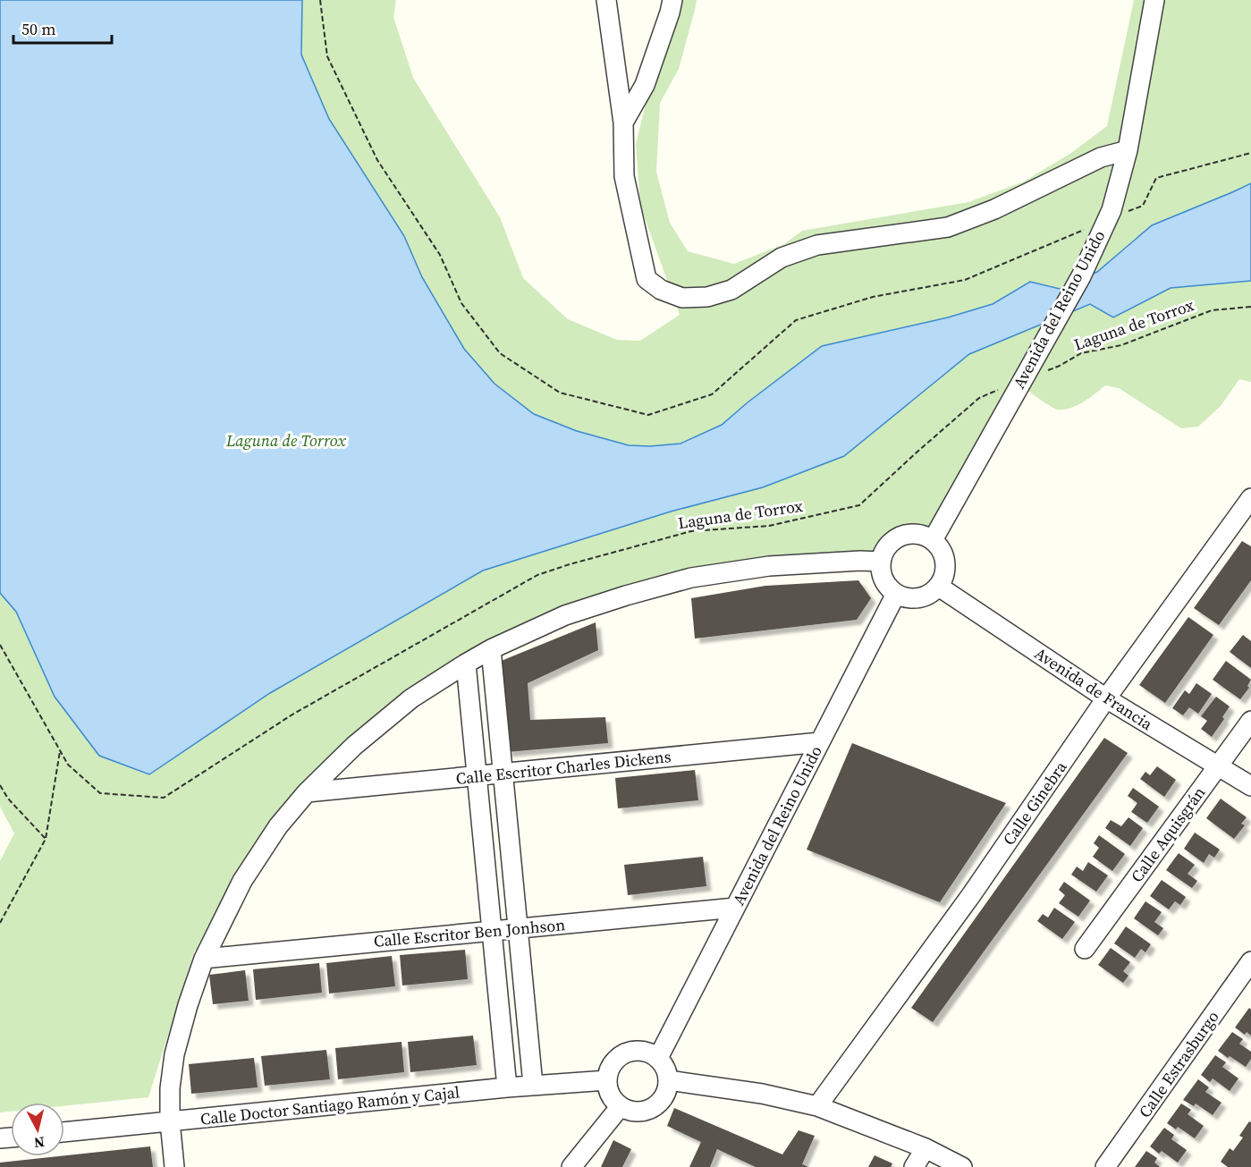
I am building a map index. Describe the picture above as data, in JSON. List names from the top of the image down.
{
  "streets": {
    "street": [
      "Avenida del Reino Unido",
      "Avenida de Francia",
      "Calle Escritor Charles Dickens",
      "Calle Ginebra",
      "Calle Aquisgrán",
      "Calle Escritor Ben Jonhson",
      "Calle Estrasburgo",
      "Calle Doctor Santiago Ramón y Cajal"
    ],
    "path": ["Laguna de Torrox"]
  },
  "crossings": [
    ["Avenida del Reino Unido", "Laguna de Torrox"],
    ["Avenida del Reino Unido", "Avenida de Francia"],
    ["Avenida del Reino Unido", "Calle Escritor Charles Dickens"],
    ["Avenida del Reino Unido", "Calle Escritor Ben Jonhson"],
    ["Avenida del Reino Unido", "Calle Doctor Santiago Ramón y Cajal"],
    ["Avenida de Francia", "Calle Ginebra"],
    ["Avenida de Francia", "Calle Aquisgrán"]
  ],
  "parks": ["Laguna de Torrox"],
  "scale_bar": "50 m",
  "north": "bottom"
}
